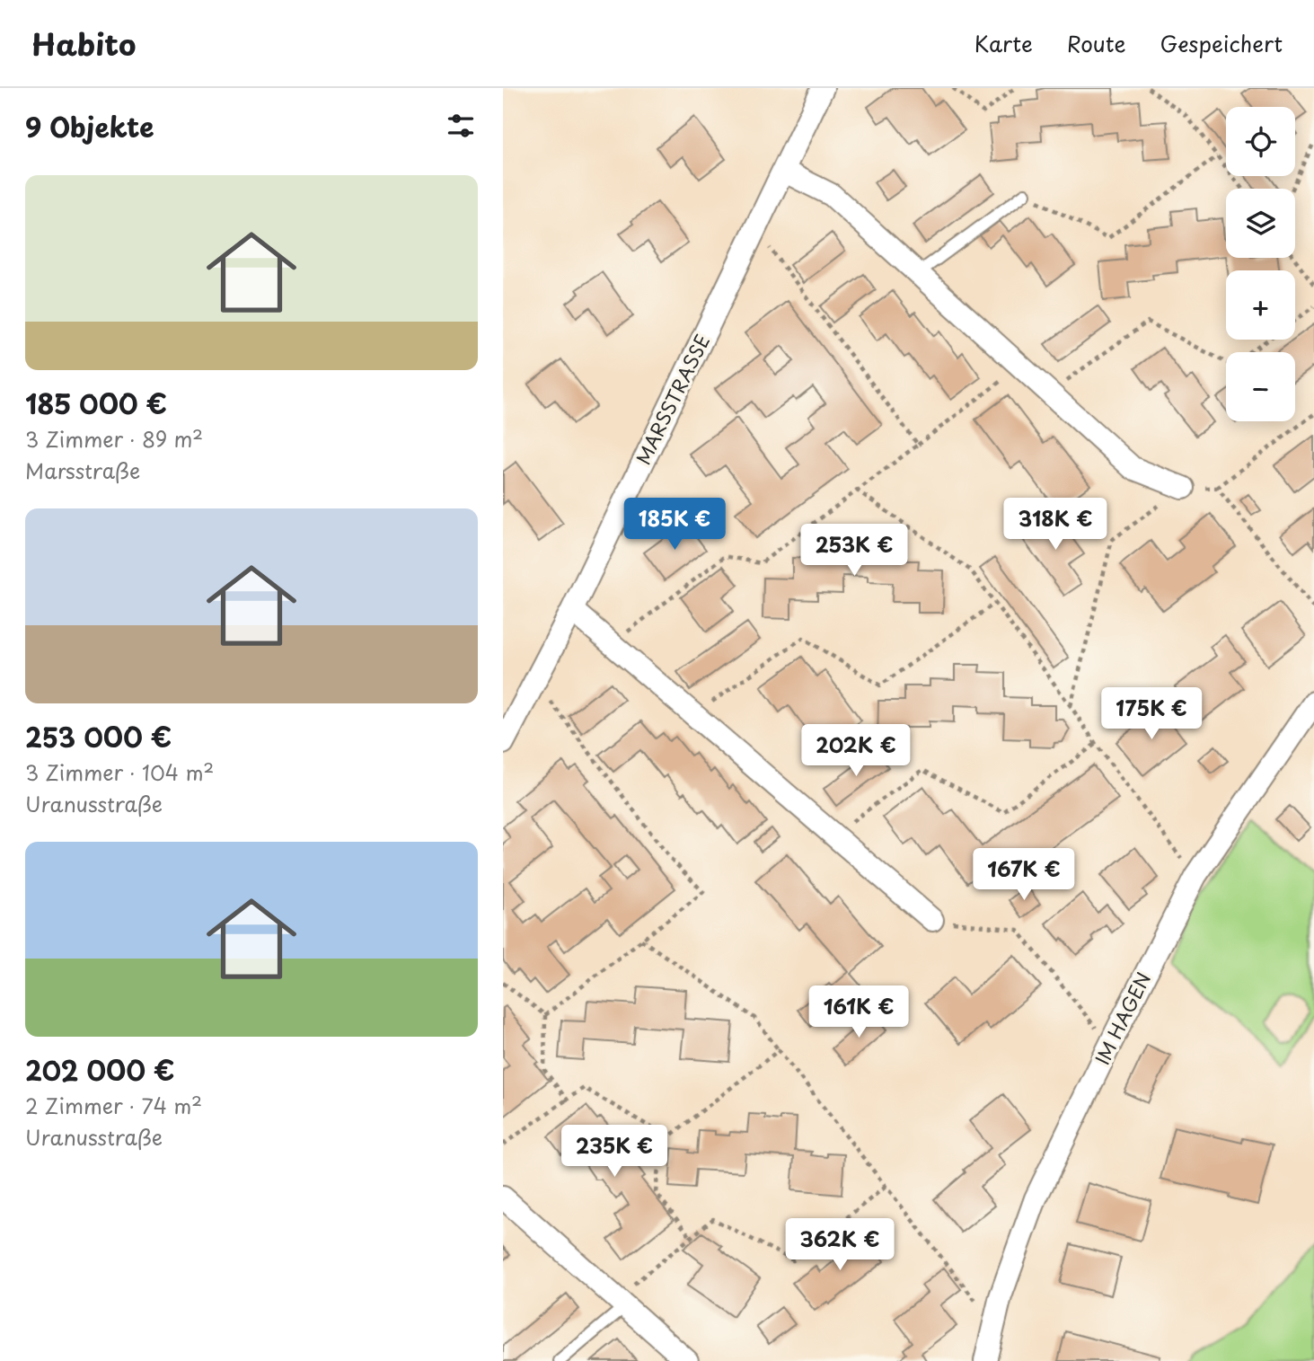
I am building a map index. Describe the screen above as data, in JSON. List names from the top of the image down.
{
  "streets": {
    "street": ["MARSSTRASSE", "IM HAGEN"]
  },
  "page": {
    "header": "Habito",
    "nav": ["Karte", "Route", "Gespeichert"],
    "heading": "9 Objekte",
    "map_buttons": ["+", "−"],
    "list": [
      {
        "name": "185 000 €",
        "note": "3 Zimmer · 89 m² · Marsstraße"
      },
      {
        "name": "253 000 €",
        "note": "3 Zimmer · 104 m² · Uranusstraße"
      },
      {
        "name": "202 000 €",
        "note": "2 Zimmer · 74 m² · Uranusstraße"
      }
    ],
    "price": [
      "185K €",
      "318K €",
      "253K €",
      "175K €",
      "202K €",
      "167K €",
      "161K €",
      "235K €",
      "362K €"
    ]
  }
}
